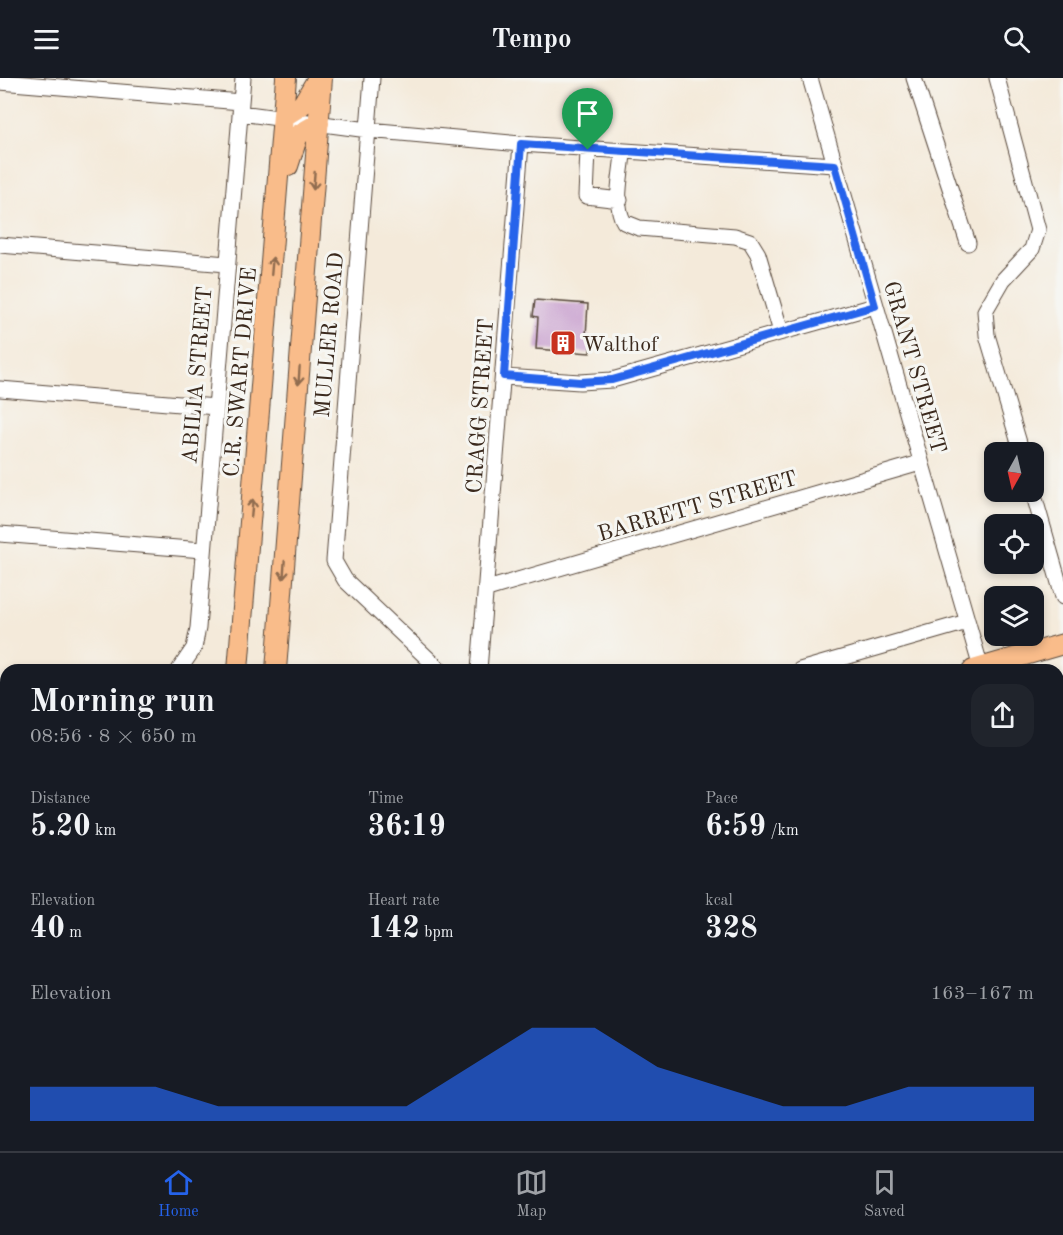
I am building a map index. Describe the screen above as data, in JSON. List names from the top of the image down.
{
  "streets": {
    "main road": ["C.R. SWART DRIVE"],
    "street": [
      "MULLER ROAD",
      "GRANT STREET",
      "ABILIA STREET",
      "CRAGG STREET",
      "BARRETT STREET"
    ]
  },
  "crossings": [
    ["GRANT STREET", "BARRETT STREET"],
    ["CRAGG STREET", "BARRETT STREET"]
  ],
  "places": {
    "building": ["Walthof"]
  },
  "north": "bottom",
  "page": {
    "header": "Tempo",
    "heading": ["Morning run", "08:56 · 8 × 650 m"],
    "stats": [
      ["Distance", "5.20 km"],
      ["Time", "36:19"],
      ["Pace", "6:59 /km"],
      ["Elevation", "40 m"],
      ["Heart rate", "142 bpm"],
      ["kcal", "328"]
    ],
    "chart": ["Elevation", "163–167 m"],
    "tabs": ["Home", "Map", "Saved"]
  }
}
